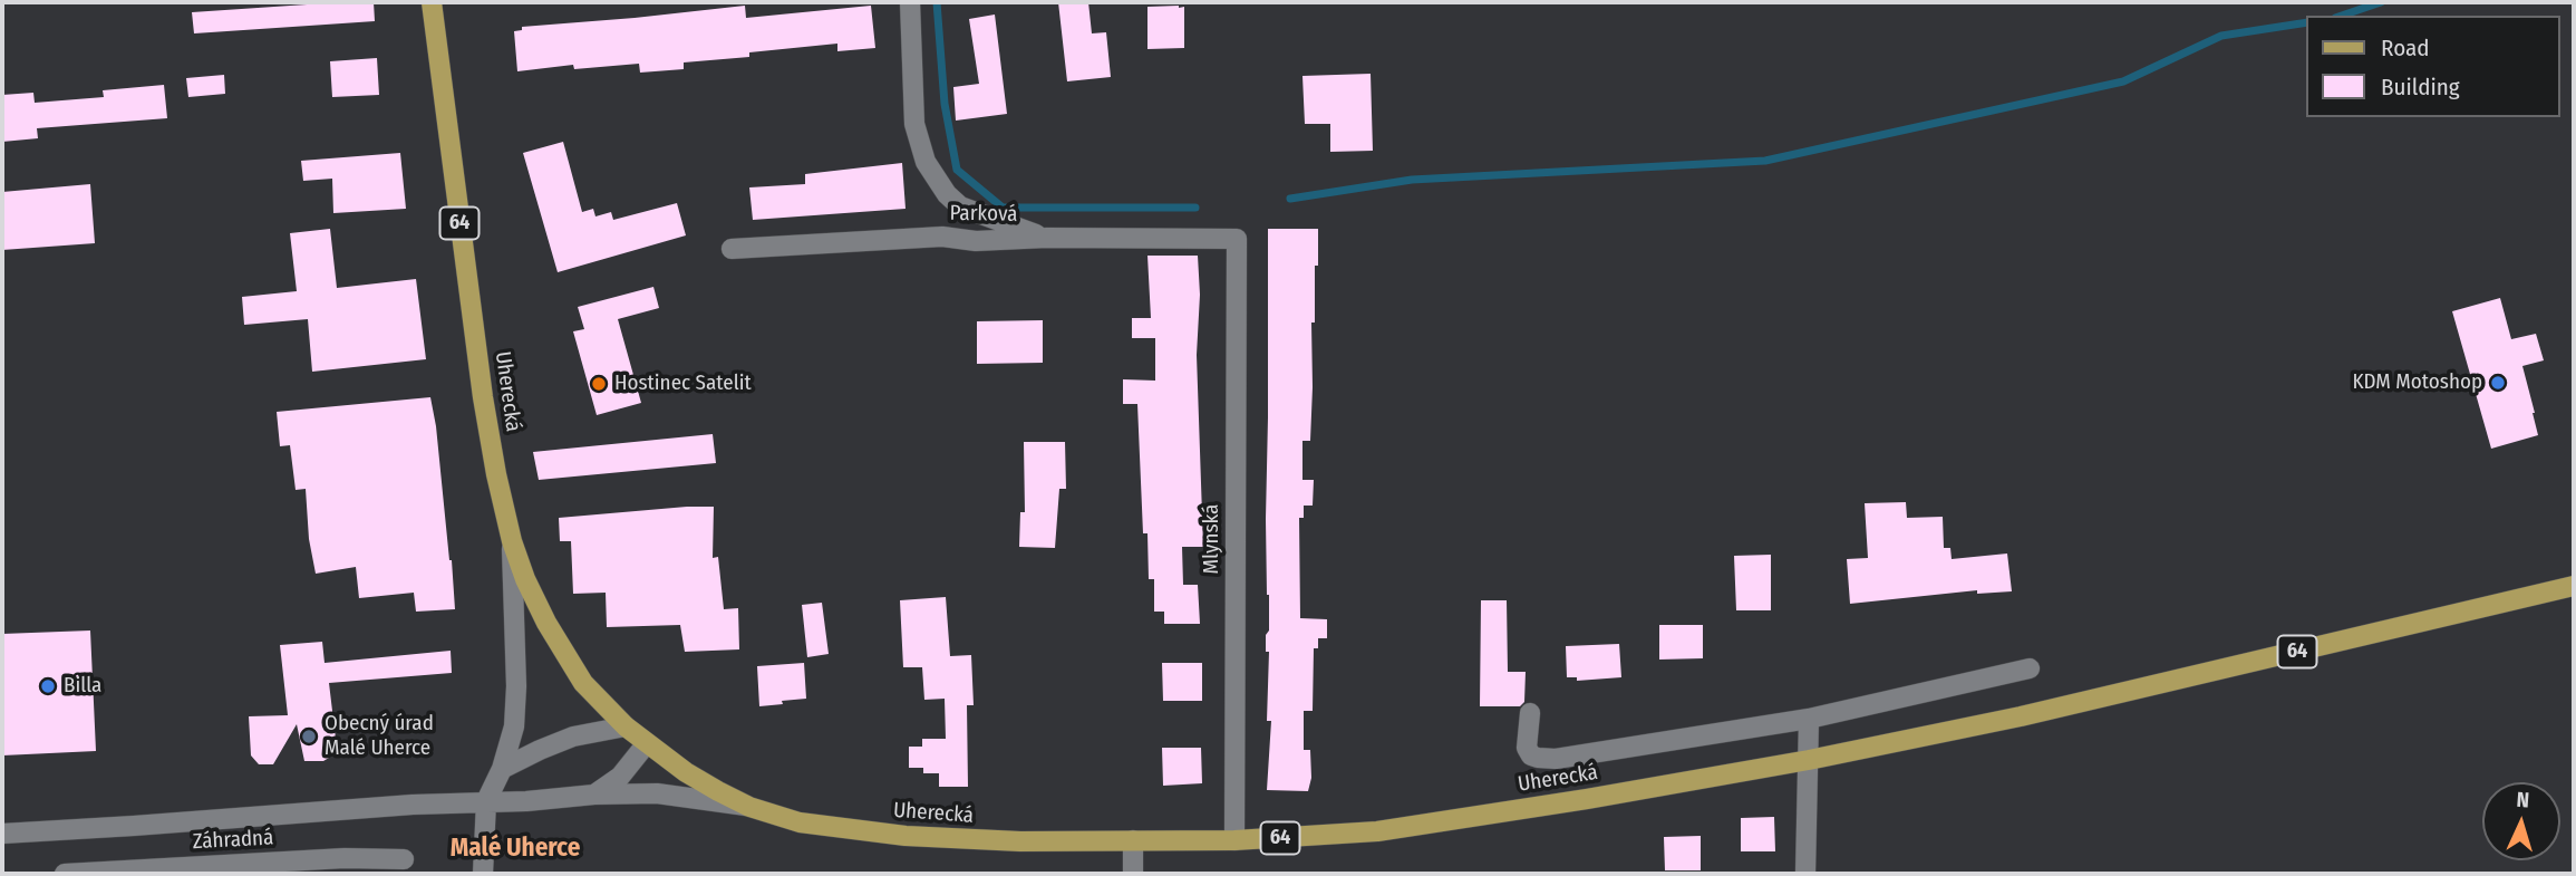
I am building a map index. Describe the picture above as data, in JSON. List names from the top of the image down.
{
  "streets": {
    "main road": ["64", "Uherecká"],
    "street": ["Parková", "Mlynská", "Záhradná"]
  },
  "crossings": [
    ["Parková", "Mlynská"],
    ["Uherecká", "Mlynská"]
  ],
  "districts": ["Malé Uherce"],
  "places": [
    "KDM Motoshop",
    "Hostinec Satelit",
    "Billa",
    "Obecný úrad Malé Uherce"
  ],
  "legend": ["Road", "Building"],
  "north": "top"
}
